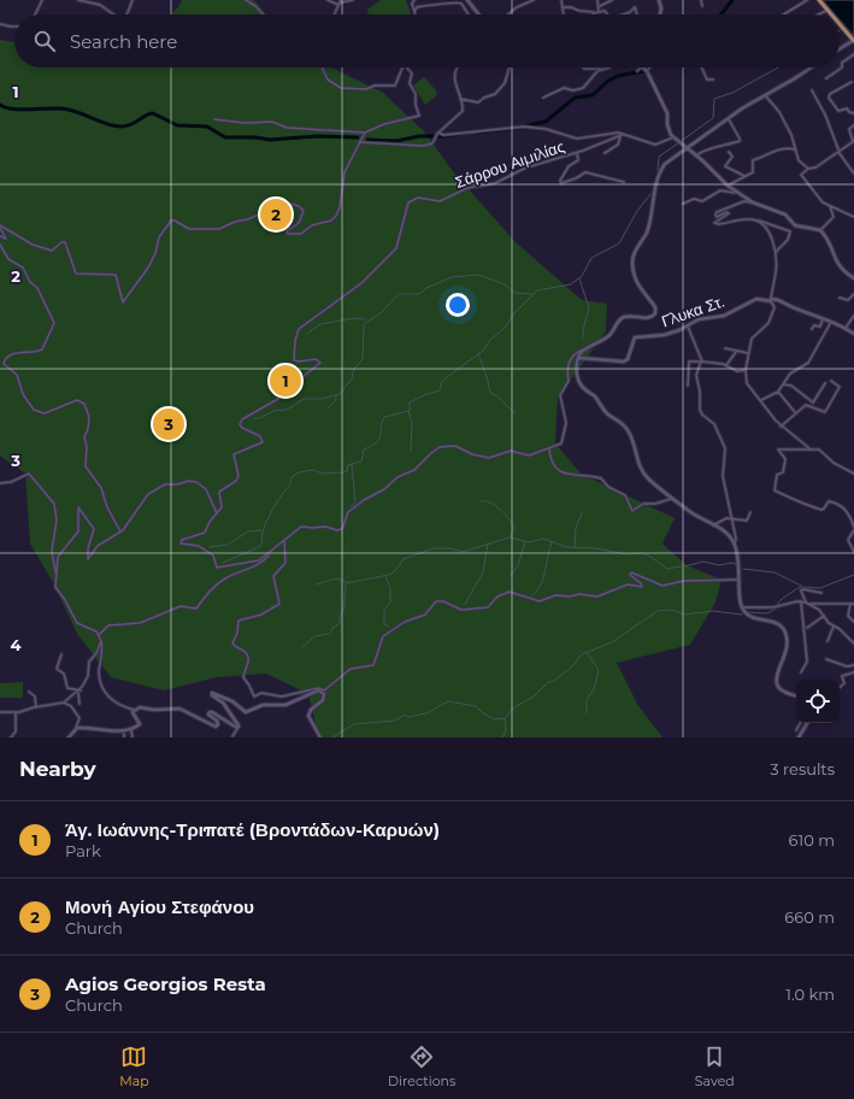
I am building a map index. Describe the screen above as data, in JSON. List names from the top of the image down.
{
  "streets": {
    "main road": ["Γλυκα Στ."],
    "street": ["Σάρρου Αιμιλίας"]
  },
  "page": {
    "search": "Search here",
    "pins": ["2", "1", "3"],
    "heading": ["Nearby", "3 results"],
    "list": [
      {
        "mark": "1",
        "name": "Άγ. Ιωάννης-Τριπατέ (Βροντάδων-Καρυών)",
        "note": "Park",
        "value": "610 m"
      },
      {
        "mark": "2",
        "name": "Μονή Αγίου Στεφάνου",
        "note": "Church",
        "value": "660 m"
      },
      {
        "mark": "3",
        "name": "Agios Georgios Resta",
        "note": "Church",
        "value": "1.0 km"
      }
    ],
    "nav": ["Map", "Directions", "Saved"]
  },
  "grid": {
    "rows": [
      "1",
      "2",
      "3",
      "4"
    ]
  }
}
